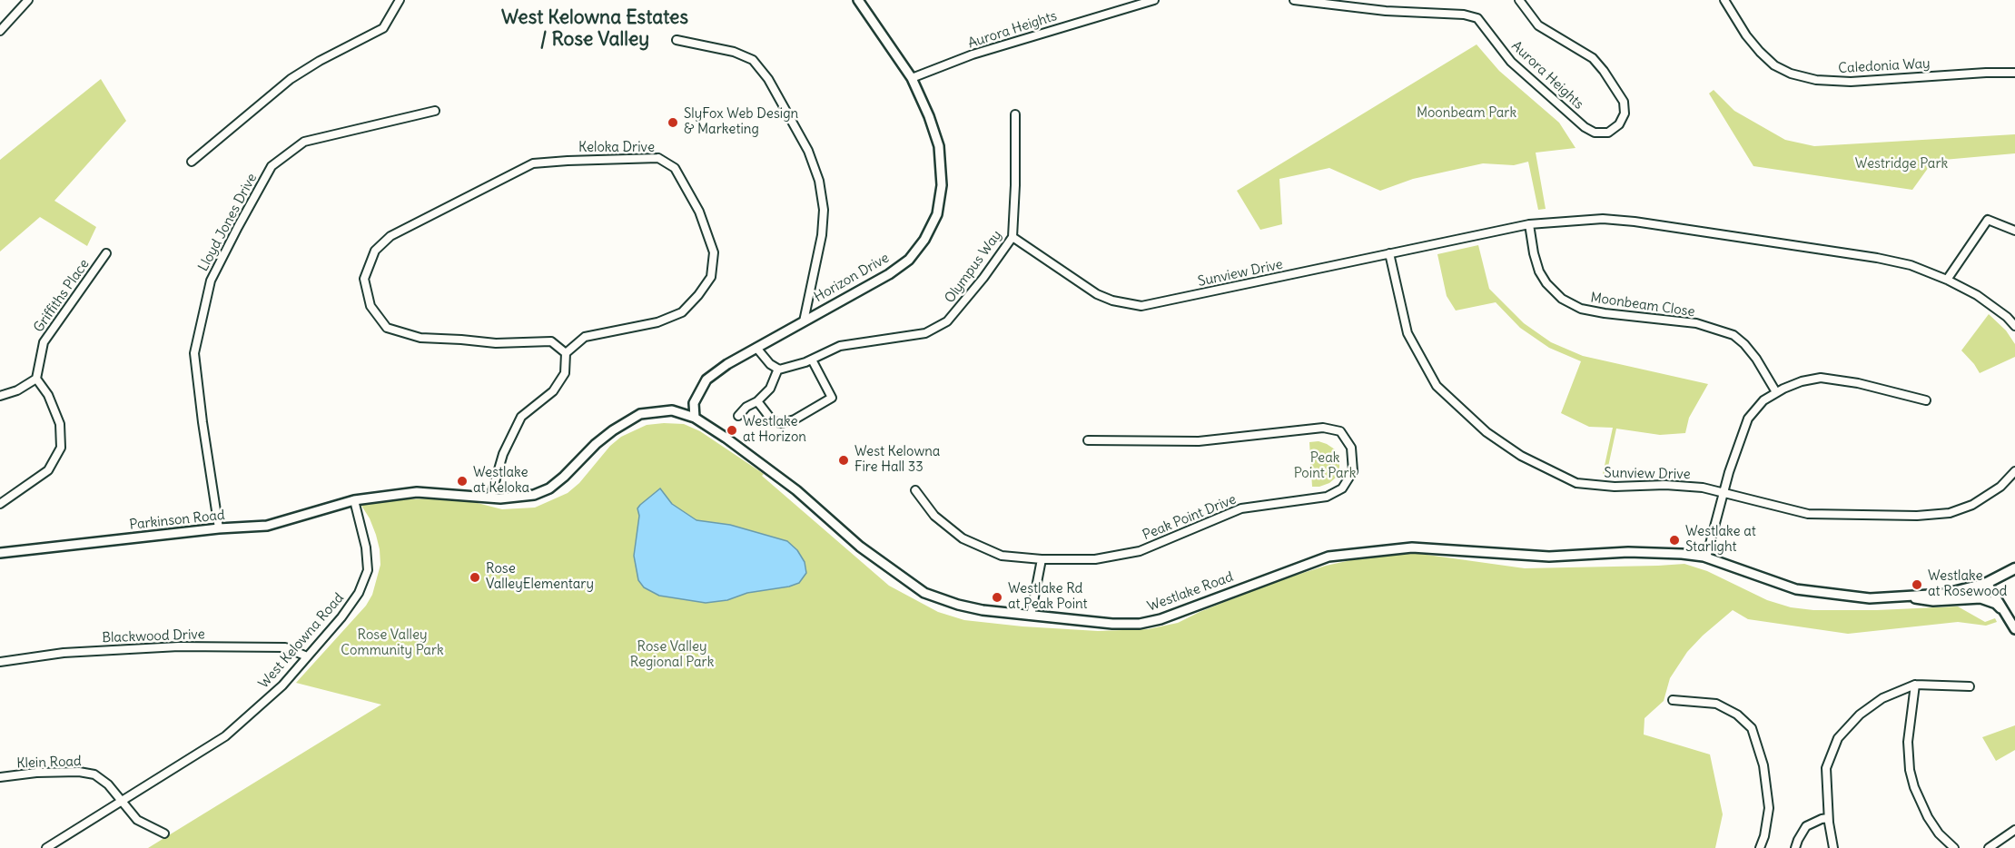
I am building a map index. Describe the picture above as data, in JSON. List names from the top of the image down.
{
  "streets": {
    "main road": ["Westlake Road"],
    "street": [
      "Aurora Heights",
      "Caledonia Way",
      "Keloka Drive",
      "Lloyd Jones Drive",
      "Olympus Way",
      "Sunview Drive",
      "Horizon Drive",
      "Griffiths Place",
      "Moonbeam Close",
      "Peak Point Drive",
      "Parkinson Road",
      "Blackwood Drive",
      "West Kelowna Road",
      "Klein Road"
    ]
  },
  "crossings": [
    ["Aurora Heights", "Horizon Drive"],
    ["Lloyd Jones Drive", "Parkinson Road"],
    ["Olympus Way", "Sunview Drive"],
    ["Sunview Drive", "Moonbeam Close"],
    ["Horizon Drive", "Westlake Road"],
    ["Parkinson Road", "Westlake Road"],
    ["Parkinson Road", "West Kelowna Road"],
    ["Westlake Road", "West Kelowna Road"],
    ["Blackwood Drive", "West Kelowna Road"],
    ["West Kelowna Road", "Klein Road"]
  ],
  "districts": ["West Kelowna Estates / Rose Valley"],
  "parks": [
    "Moonbeam Park",
    "Westridge Park",
    "Peak Point Park",
    "Rose Valley Community Park",
    "Rose Valley Regional Park"
  ],
  "places": [
    "SlyFox Web Design & Marketing",
    "Westlake at Horizon",
    "West Kelowna Fire Hall 33",
    "Westlake at Keloka",
    "Westlake at Starlight",
    "Rose ValleyElementary",
    "Westlake at Rosewood",
    "Westlake Rd at Peak Point"
  ]
}
